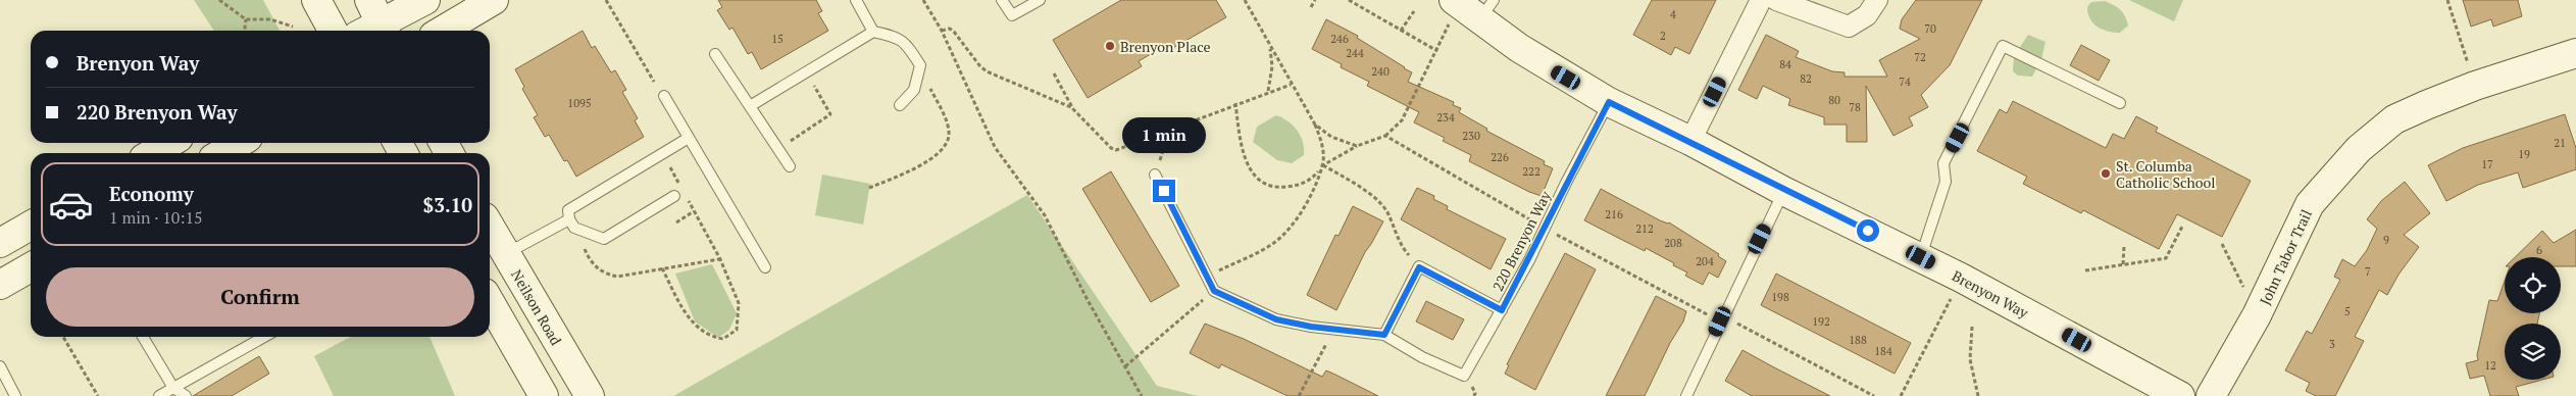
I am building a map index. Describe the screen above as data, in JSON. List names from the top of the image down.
{
  "streets": {
    "street": ["John Tabor Trail", "Brenyon Way", "Neilson Road"],
    "lane": ["220 Brenyon Way"]
  },
  "crossings": [
    ["220 Brenyon Way", "Brenyon Way"]
  ],
  "places": ["Brenyon Place", "St. Columba Catholic School"],
  "house_numbers": [
    "4",
    "70",
    "2",
    "15",
    "246",
    "244",
    "72",
    "84",
    "240",
    "82",
    "74",
    "80",
    "1095",
    "78",
    "234",
    "230",
    "21",
    "19",
    "226",
    "17",
    "222",
    "216",
    "212",
    "9",
    "208",
    "6",
    "204",
    "7",
    "198",
    "5",
    "192",
    "188",
    "3",
    "184",
    "12"
  ],
  "page": {
    "banner": ["Brenyon Way", "220 Brenyon Way"],
    "bubble": "1 min",
    "list": [
      {
        "name": "Economy",
        "note": "1 min · 10:15",
        "value": "$3.10"
      }
    ],
    "buttons": "Confirm"
  }
}
